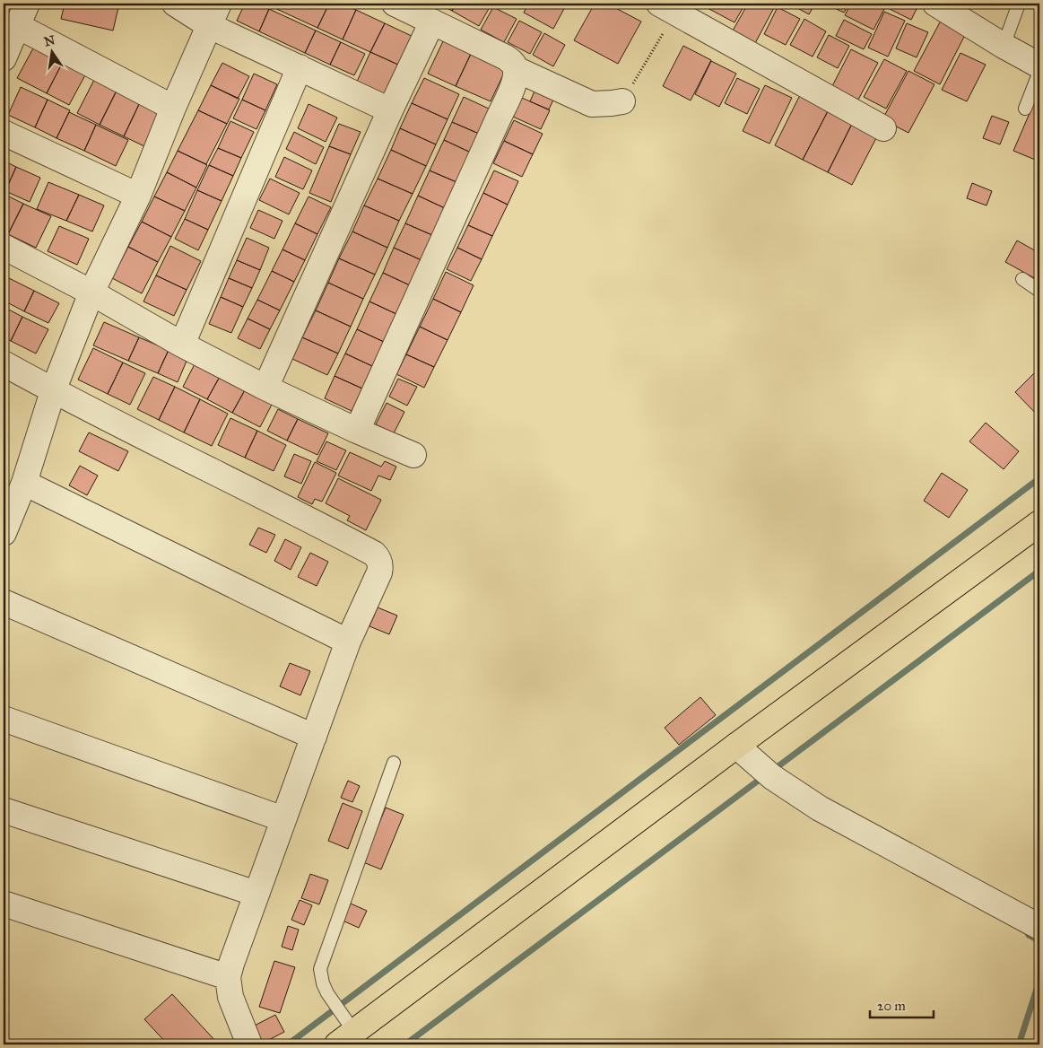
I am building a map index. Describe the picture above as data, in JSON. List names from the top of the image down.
{
  "scale_bar": "20 m",
  "north": "top"
}
